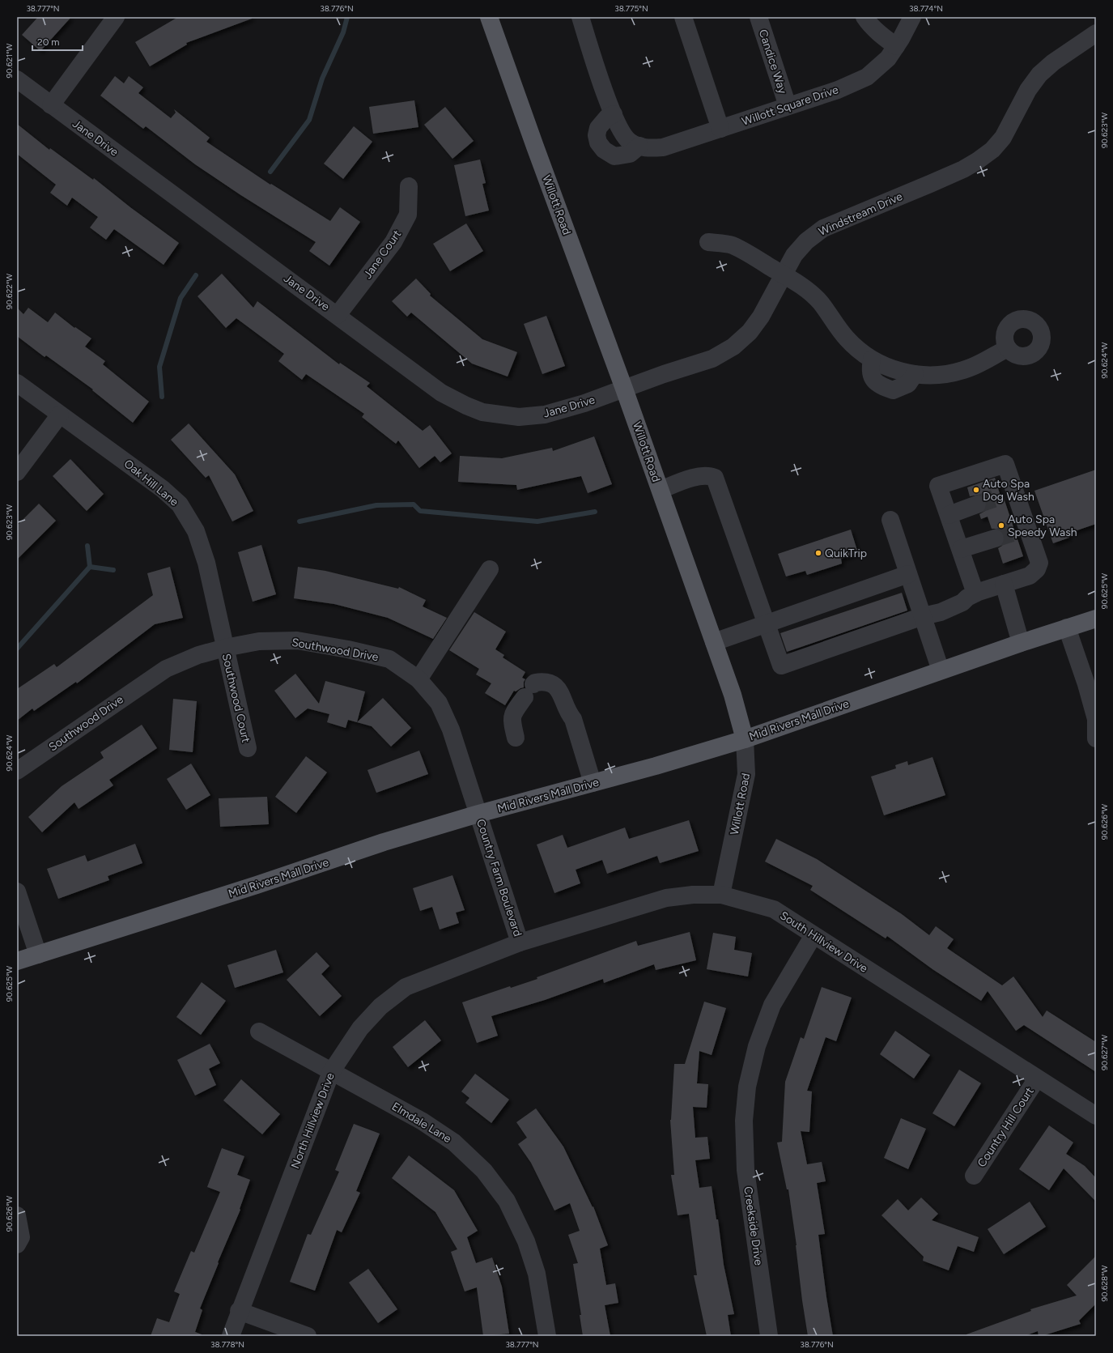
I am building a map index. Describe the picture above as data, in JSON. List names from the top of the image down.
{
  "streets": {
    "main road": ["Willott Road", "Mid Rivers Mall Drive"],
    "street": [
      "Candice Way",
      "Willott Square Drive",
      "Jane Drive",
      "Windstream Drive",
      "Jane Court",
      "Oak Hill Lane",
      "Southwood Drive",
      "Southwood Court",
      "Country Farm Boulevard",
      "South Hillview Drive",
      "North Hillview Drive",
      "Elmdale Lane",
      "Country Hill Court",
      "Creekside Drive"
    ]
  },
  "crossings": [
    ["Candice Way", "Willott Square Drive"],
    ["Jane Drive", "Willott Road"],
    ["Jane Drive", "Windstream Drive"],
    ["Jane Drive", "Jane Court"],
    ["Willott Road", "Windstream Drive"],
    ["Willott Road", "Mid Rivers Mall Drive"],
    ["Willott Road", "South Hillview Drive"],
    ["Oak Hill Lane", "Southwood Drive"],
    ["Oak Hill Lane", "Southwood Court"],
    ["Southwood Drive", "Southwood Court"],
    ["Southwood Drive", "Mid Rivers Mall Drive"],
    ["Southwood Drive", "Country Farm Boulevard"],
    ["Mid Rivers Mall Drive", "Country Farm Boulevard"],
    ["Country Farm Boulevard", "South Hillview Drive"],
    ["Country Farm Boulevard", "North Hillview Drive"],
    ["South Hillview Drive", "North Hillview Drive"],
    ["South Hillview Drive", "Country Hill Court"],
    ["South Hillview Drive", "Creekside Drive"],
    ["North Hillview Drive", "Elmdale Lane"]
  ],
  "places": ["Auto Spa Dog Wash", "Auto Spa Speedy Wash", "QuikTrip"],
  "scale_bar": "20 m",
  "coordinates": [
    "38.777°N",
    "38.776°N",
    "38.775°N",
    "38.774°N",
    "90.621°W",
    "90.623°W",
    "90.622°W",
    "90.624°W",
    "90.625°W",
    "90.626°W",
    "90.627°W",
    "90.628°W",
    "38.778°N"
  ]
}
